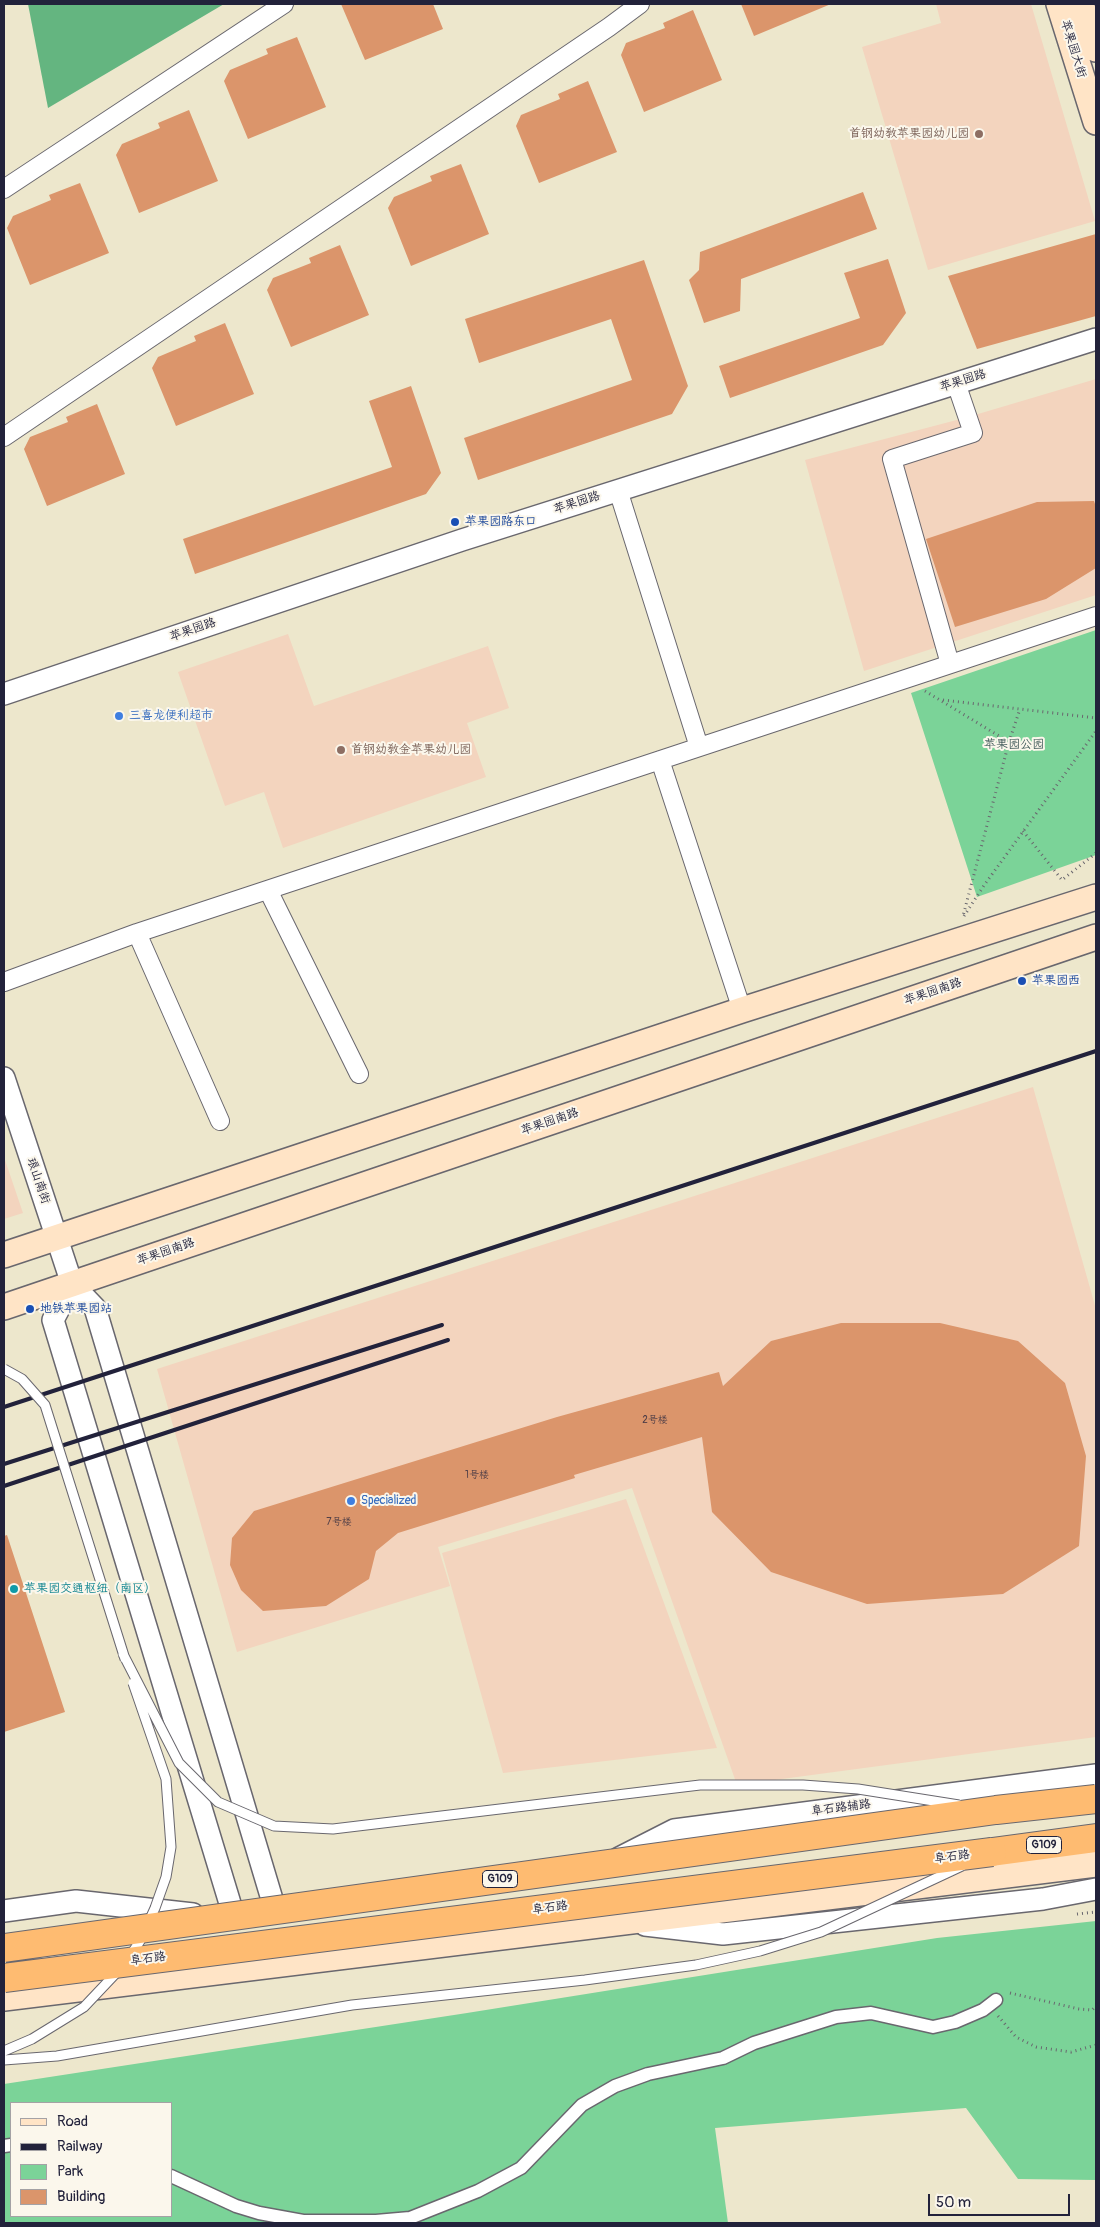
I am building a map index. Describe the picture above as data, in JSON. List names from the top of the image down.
{
  "streets": {
    "highway": ["G109", "阜石路"],
    "main road": ["苹果园大街", "苹果园南路"],
    "street": ["苹果园路", "琅山南街", "阜石路辅路"]
  },
  "crossings": [
    ["苹果园南路", "琅山南街"]
  ],
  "parks": ["苹果园公园"],
  "places": [
    "首钢幼教苹果园幼儿园",
    "苹果园路东口",
    "三喜龙便利超市",
    "首钢幼教金苹果幼儿园",
    "苹果园西",
    "地铁苹果园站",
    "Specialized",
    "苹果园交通枢纽（南区）"
  ],
  "house_numbers": ["2号楼", "1号楼", "7号楼"],
  "legend": [
    "Road",
    "Railway",
    "Park",
    "Building"
  ],
  "scale_bar": "50 m"
}
